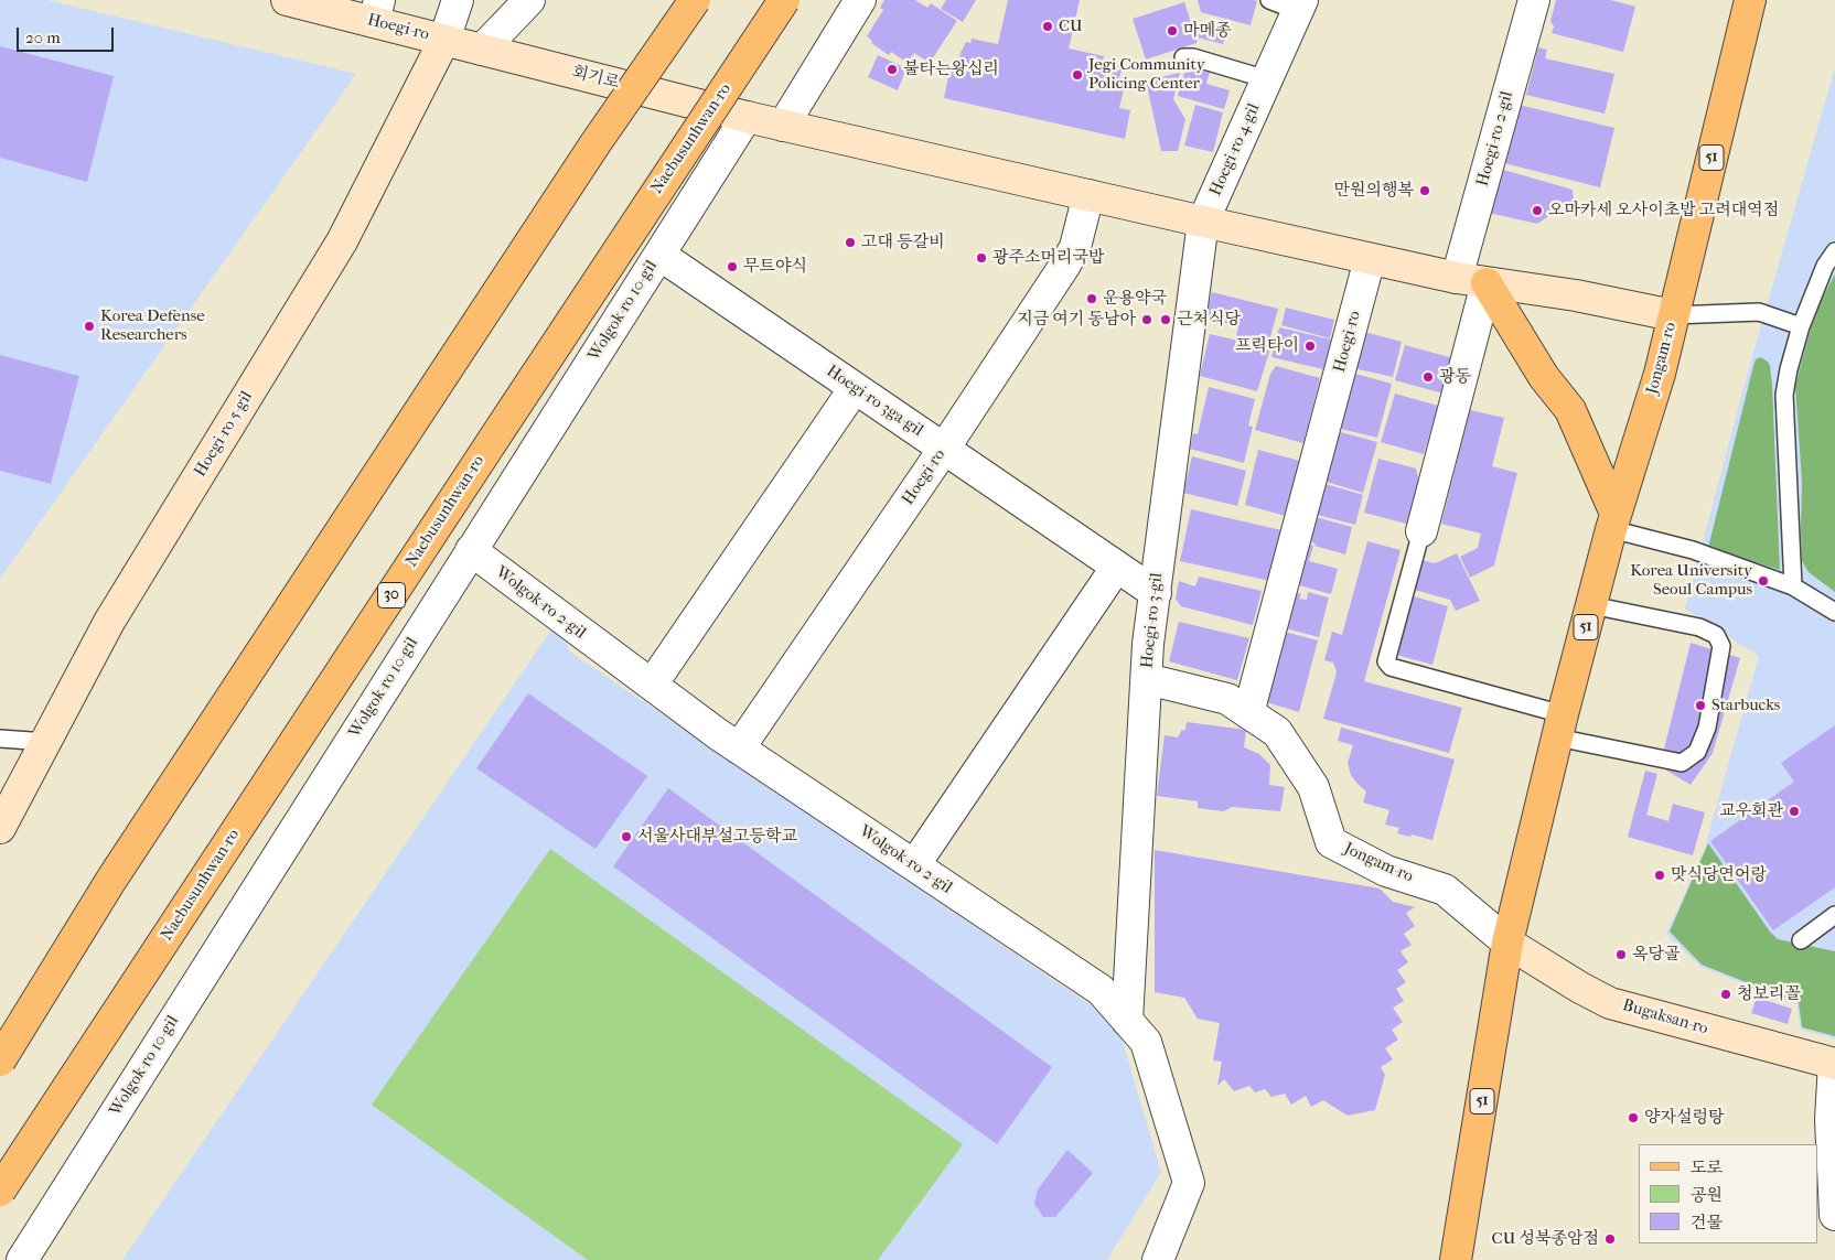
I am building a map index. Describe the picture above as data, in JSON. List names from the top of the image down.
{
  "streets": {
    "main road": [
      "Hoegi-ro",
      "회기로",
      "Naebusunhwan-ro",
      "51",
      "Jongam-ro",
      "Hoegi-ro 5-gil",
      "30",
      "Bugaksan-ro"
    ],
    "street": [
      "Hoegi-ro 2-gil",
      "Hoegi-ro 4-gil",
      "Wolgok-ro 10-gil",
      "Hoegi-ro 3ga-gil",
      "Wolgok-ro 2-gil",
      "Hoegi-ro 3-gil"
    ]
  },
  "crossings": [
    ["Hoegi-ro", "회기로"],
    ["Hoegi-ro", "Jongam-ro"],
    ["Hoegi-ro", "Hoegi-ro 3ga-gil"],
    ["Hoegi-ro", "Hoegi-ro 5-gil"],
    ["Hoegi-ro", "Wolgok-ro 2-gil"],
    ["회기로", "Wolgok-ro 10-gil"],
    ["회기로", "Hoegi-ro 5-gil"],
    ["Hoegi-ro 4-gil", "Hoegi-ro 3-gil"],
    ["Wolgok-ro 10-gil", "Hoegi-ro 3ga-gil"],
    ["Wolgok-ro 10-gil", "Wolgok-ro 2-gil"],
    ["Jongam-ro", "Hoegi-ro 3-gil"],
    ["Jongam-ro", "Bugaksan-ro"],
    ["Hoegi-ro 3ga-gil", "Hoegi-ro 3-gil"],
    ["Wolgok-ro 2-gil", "Hoegi-ro 3-gil"]
  ],
  "places": [
    "CU",
    "마메종",
    "불타는왕십리",
    "Jegi Community Policing Center",
    "만원의행복",
    "오마카세 오사이초밥 고려대역점",
    "고대 등갈비",
    "광주소머리국밥",
    "무트야식",
    "운용약국",
    "지금 여기 동남아",
    "근처식당",
    "Korea Defense Researchers",
    "프릭타이",
    "광동",
    "Korea University Seoul Campus",
    "Starbucks",
    "교우회관",
    "서울사대부설고등학교",
    "맛식당연어랑",
    "옥당골",
    "청보리꼴",
    "양자설렁탕",
    "CU 성북종암점"
  ],
  "legend": ["도로", "공원", "건물"],
  "scale_bar": "20 m"
}
